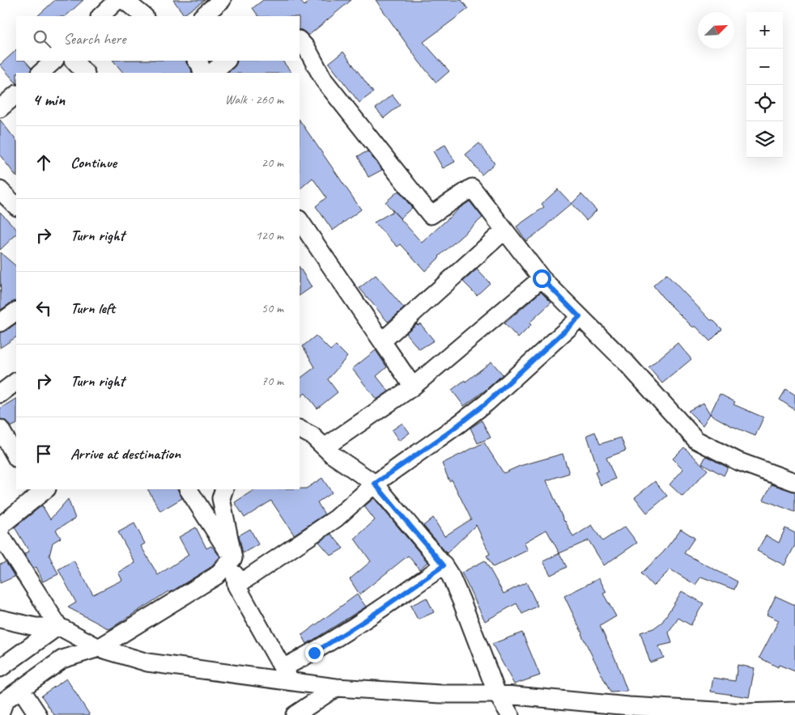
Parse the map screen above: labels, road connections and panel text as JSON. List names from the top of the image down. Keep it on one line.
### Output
{"north":"top right","page":{"map_buttons":["+","−"],"search":"Search here","heading":["4 min","Walk · 260 m"],"list":[["Continue","20 m"],["Turn right","120 m"],["Turn left","50 m"],["Turn right","70 m"],"Arrive at destination"]}}
